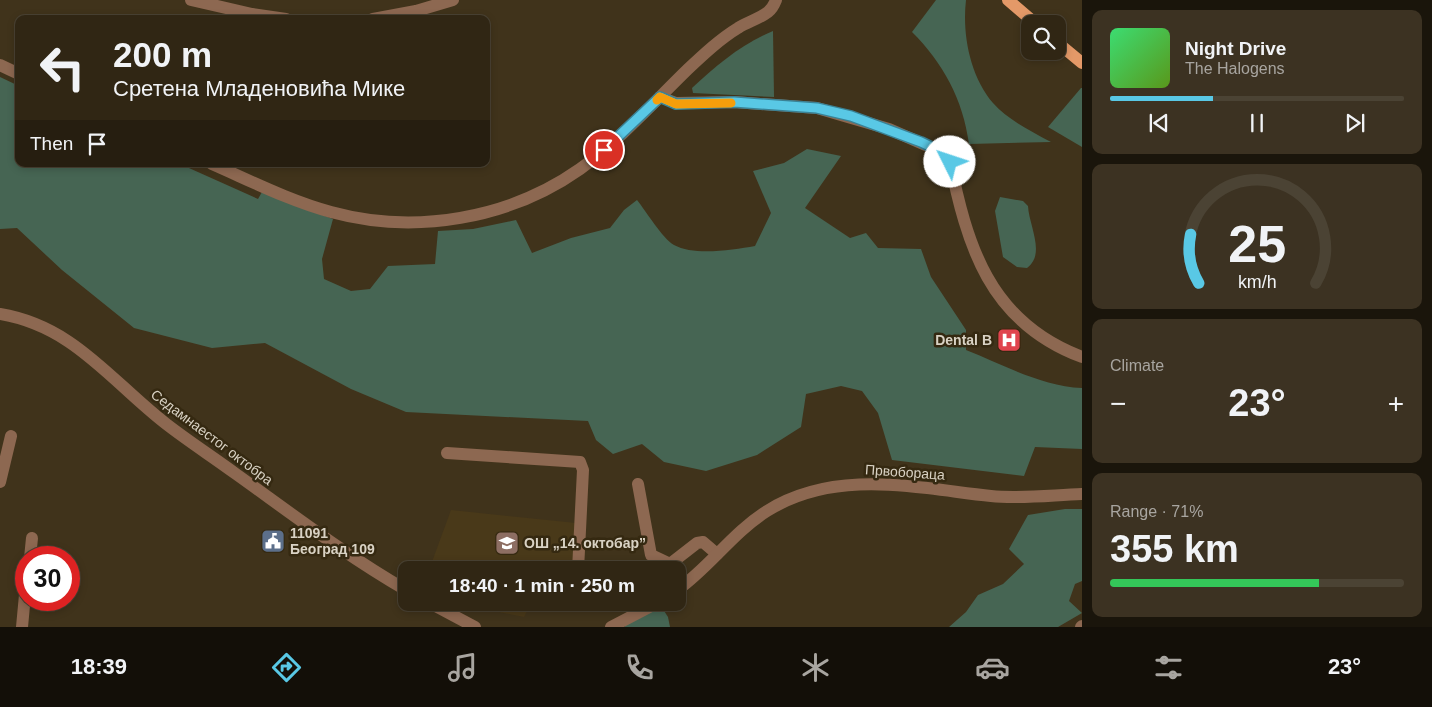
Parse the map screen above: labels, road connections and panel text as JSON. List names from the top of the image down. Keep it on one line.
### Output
{"streets":{"street":["Седамнаестог октобра","Првобораца"]},"places":{"hospital":["Dental B"],"public building":["11091 Београд 109"],"school or university":["ОШ „14. октобар”"]},"page":{"turn":["200 m","Сретена Младеновића Мике"],"song":["Night Drive","The Halogens"],"then":"Then","tile":["Climate",["Range · 71%","355 km"]],"heat":["−","23°","+"],"limit":"30","trip":"18:40 · 1 min · 250 m","tabs":["18:39","23°"],"gauge":["25","km/h"]}}
